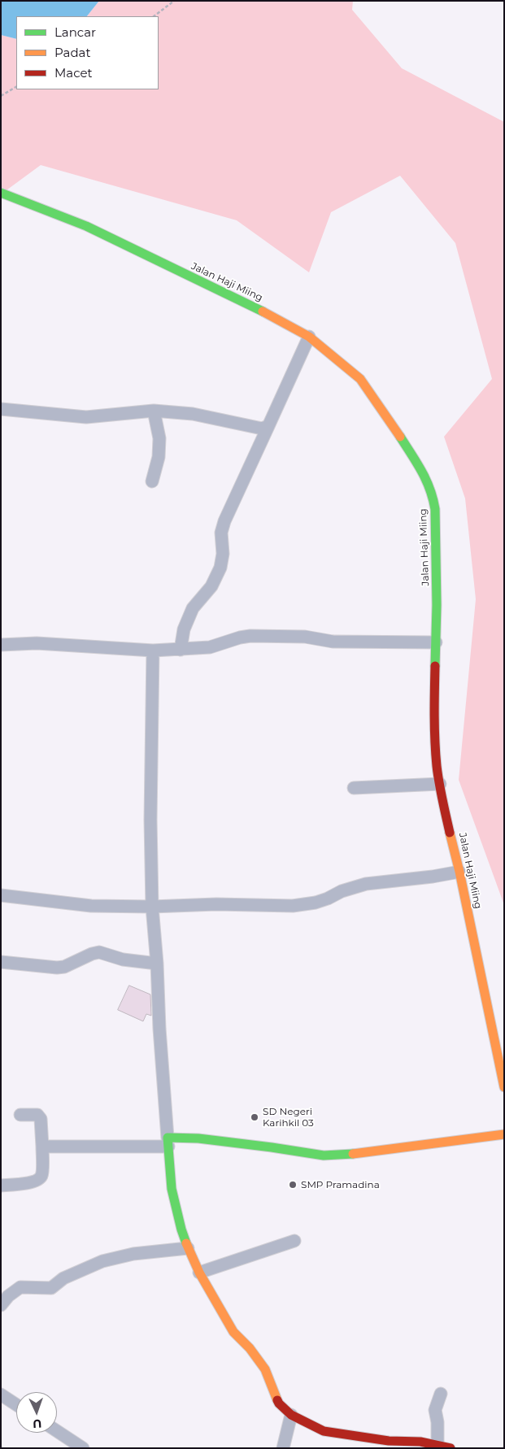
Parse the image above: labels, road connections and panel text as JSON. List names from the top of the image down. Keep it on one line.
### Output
{"streets":{"main road":["Jalan Haji Miing"]},"places":["SD Negeri Karihkil 03","SMP Pramadina"],"legend":["Lancar","Padat","Macet"],"north":"bottom"}
